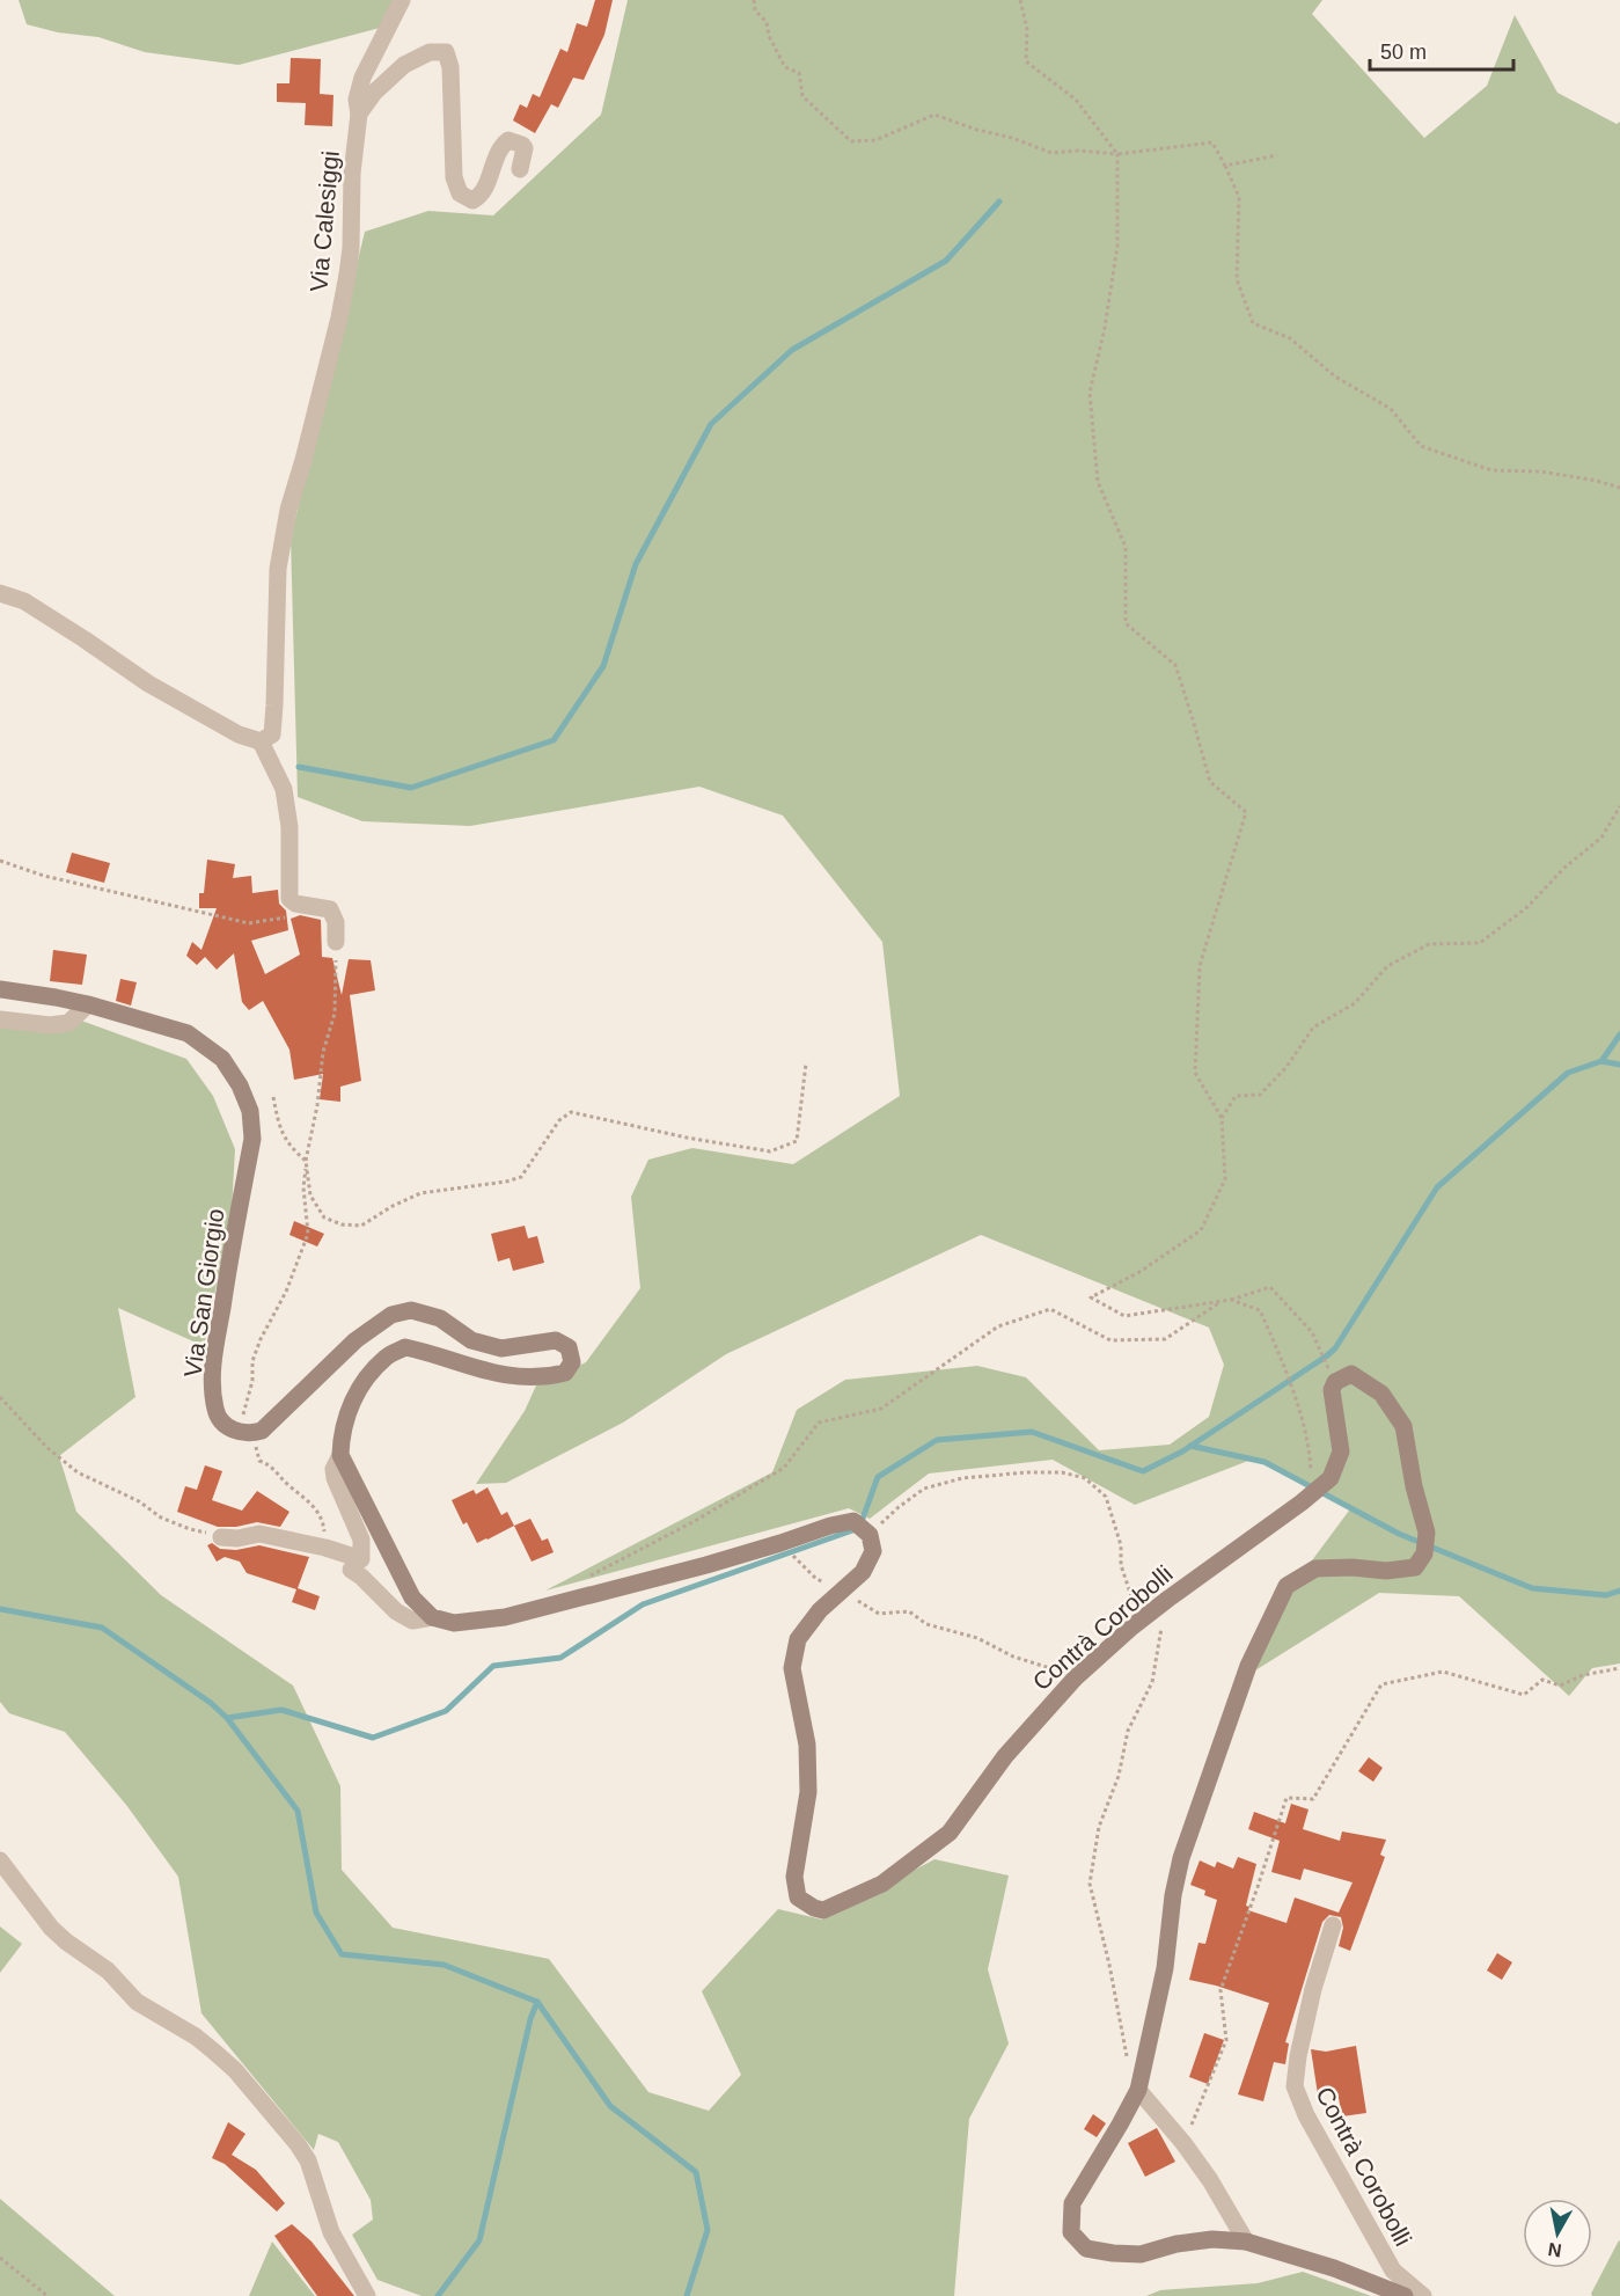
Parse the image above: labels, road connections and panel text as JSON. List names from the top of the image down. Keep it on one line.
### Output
{"streets":{"street":["Via Calesiggi","Via San Giorgio","Contrà Corobolli"]},"scale_bar":"50 m","north":"bottom"}
